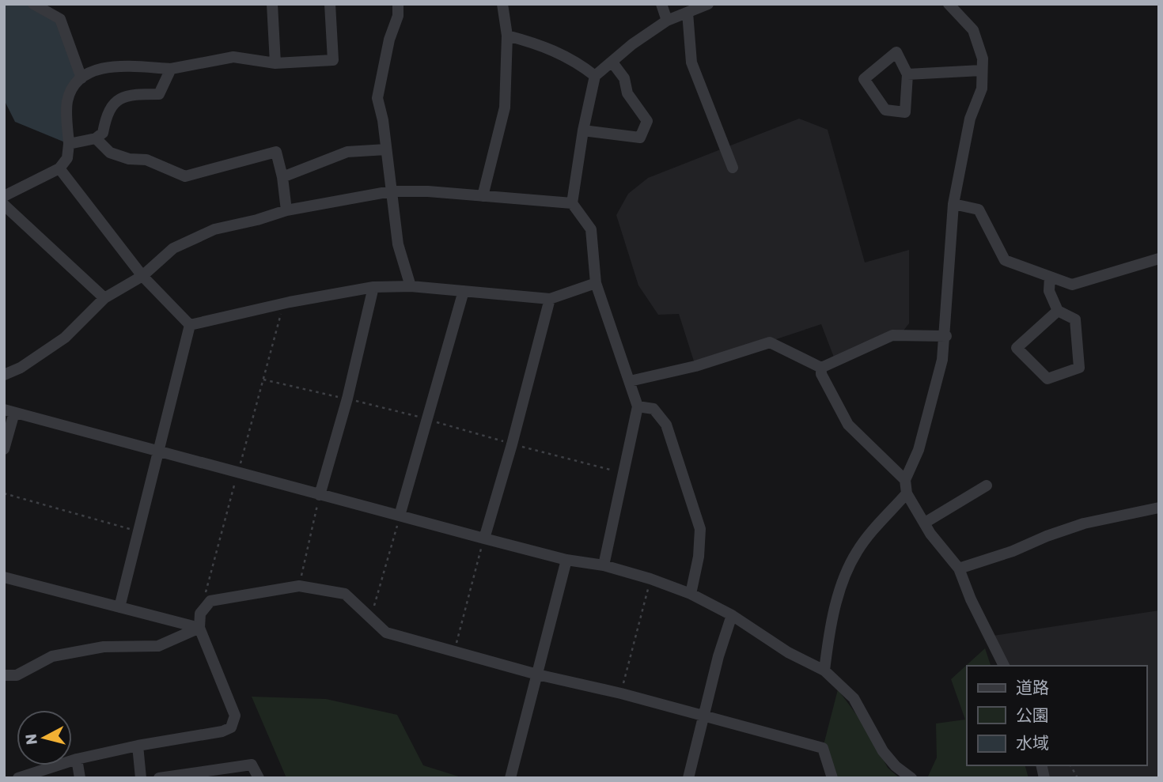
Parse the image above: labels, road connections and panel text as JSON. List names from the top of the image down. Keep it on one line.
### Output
{"legend":["道路","公園","水域"],"north":"left"}
